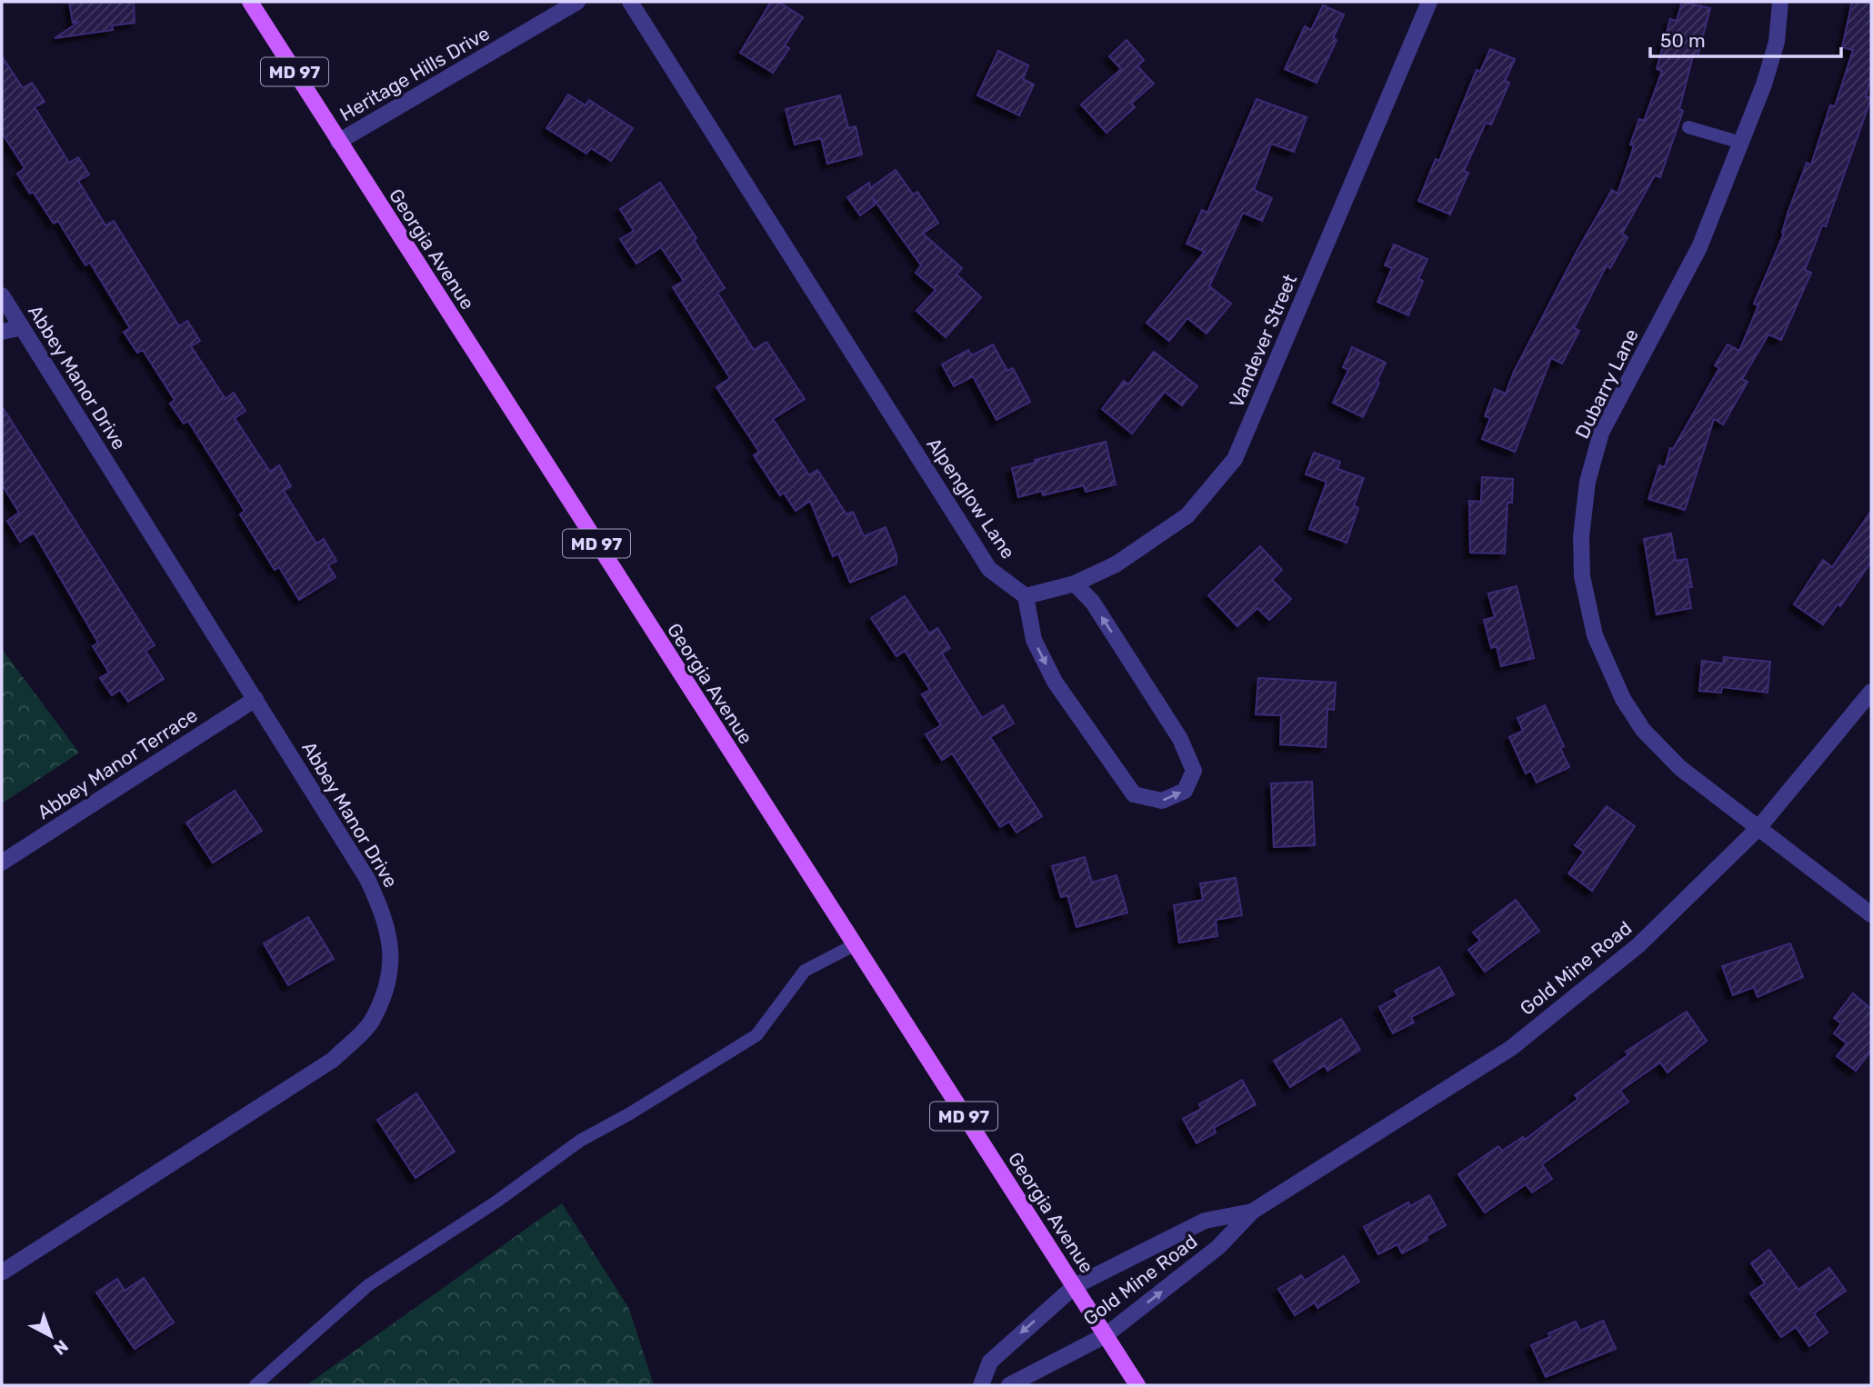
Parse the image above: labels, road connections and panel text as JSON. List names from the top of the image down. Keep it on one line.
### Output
{"streets":{"main road":["MD 97","Georgia Avenue"],"street":["Heritage Hills Drive","Vandever Street","Abbey Manor Drive","Dubarry Lane","Alpenglow Lane","Abbey Manor Terrace","Gold Mine Road"]},"crossings":[["Heritage Hills Drive","Georgia Avenue"],["Georgia Avenue","Gold Mine Road"],["Vandever Street","Alpenglow Lane"],["Abbey Manor Drive","Abbey Manor Terrace"],["Dubarry Lane","Gold Mine Road"]],"scale_bar":"50 m","north":"bottom right"}
